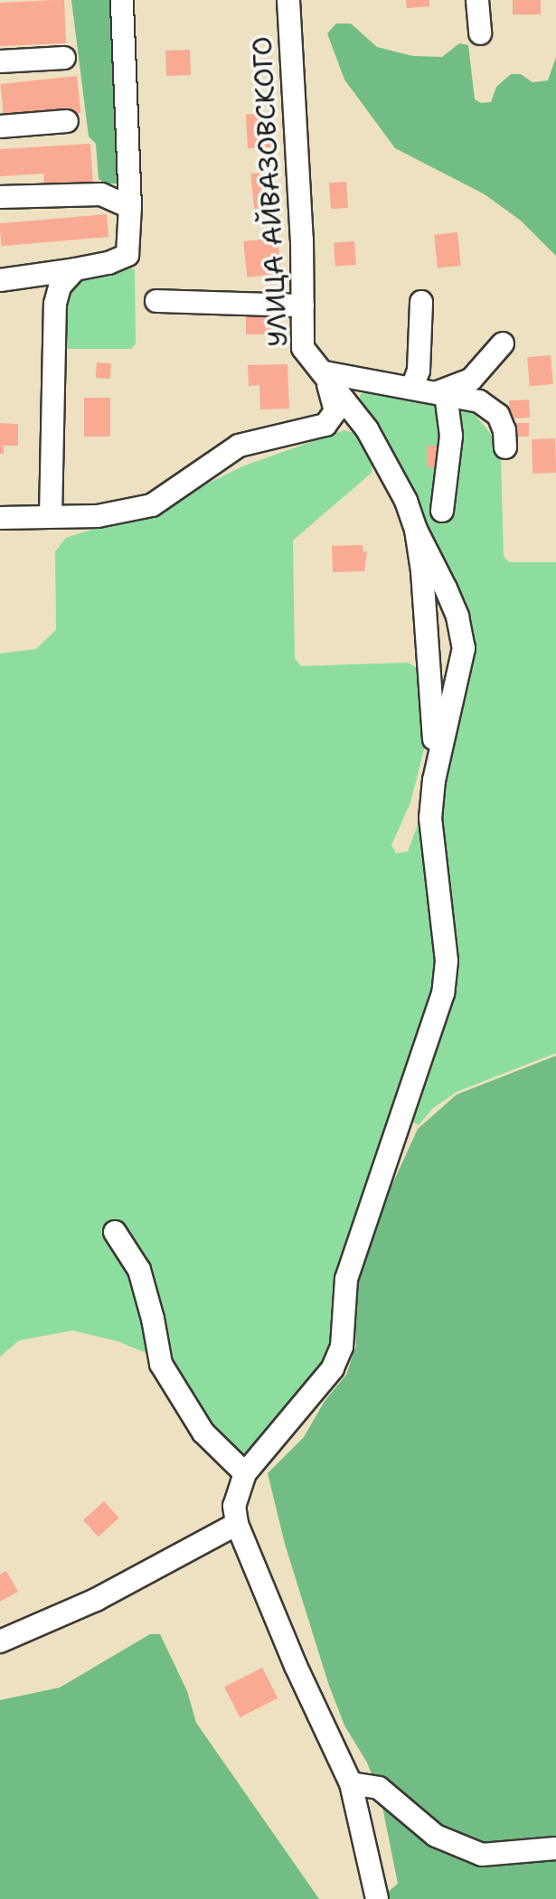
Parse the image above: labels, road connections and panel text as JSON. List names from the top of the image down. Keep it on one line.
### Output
{"streets":{"street":["УЛИЦА АЙВАЗОВСКОГО"]}}
